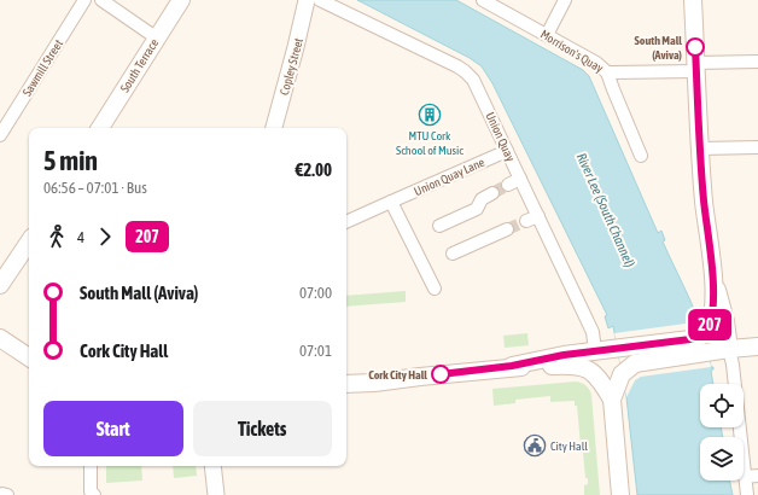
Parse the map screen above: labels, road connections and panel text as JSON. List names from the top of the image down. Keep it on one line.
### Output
{"streets":{"main road":["South Terrace"],"street":["Morrison's Quay","Copley Street","Sawmill Street","Union Quay","Union Quay Lane"]},"crossings":[["Union Quay","Union Quay Lane"]],"water":["River Lee (South Channel)"],"places":{"other":["South Mall (Aviva)","Cork City Hall"],"building":["MTU Cork School of Music"],"public building":["City Hall"]},"lines":["bus line 207"],"page":{"on_map":"207","heading":["5 min","06:56 – 07:01 · Bus","€2.00"],"legs":["4","207"],"list":[{"name":"South Mall (Aviva)","value":"07:00"},{"name":"Cork City Hall","value":"07:01"}],"buttons":["Start","Tickets"]}}
